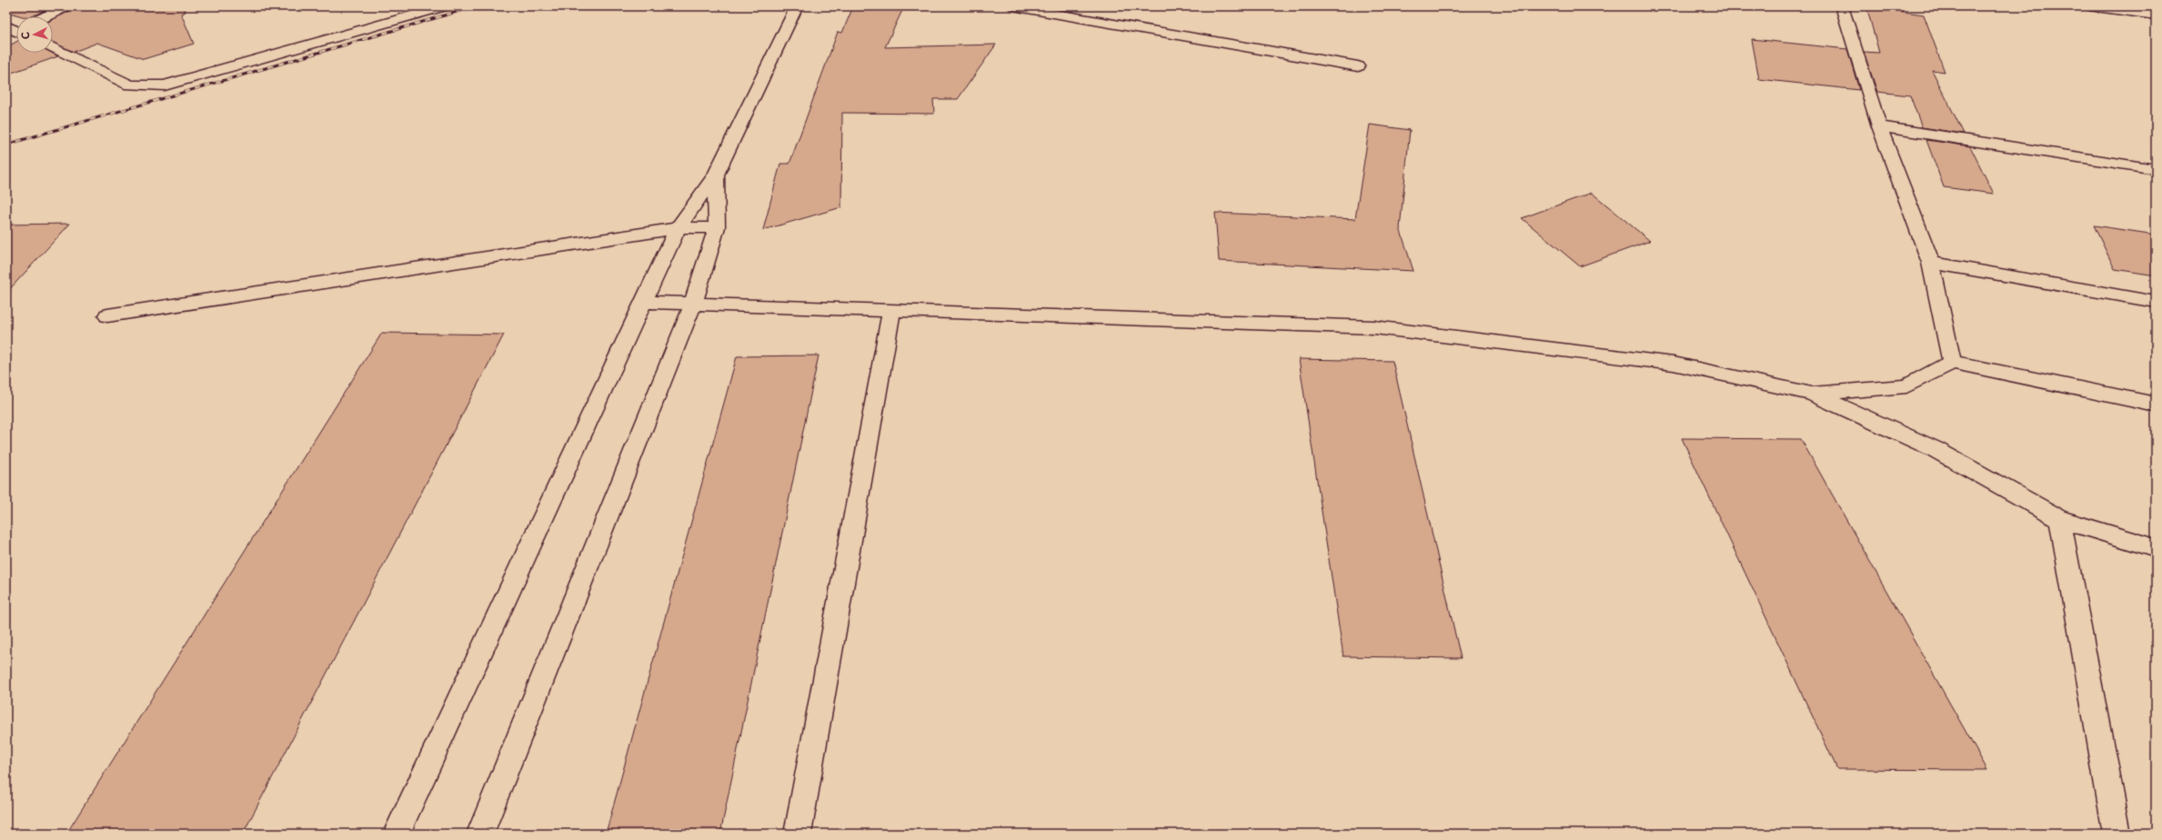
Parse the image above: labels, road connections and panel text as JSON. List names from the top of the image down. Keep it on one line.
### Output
{"north":"left"}
